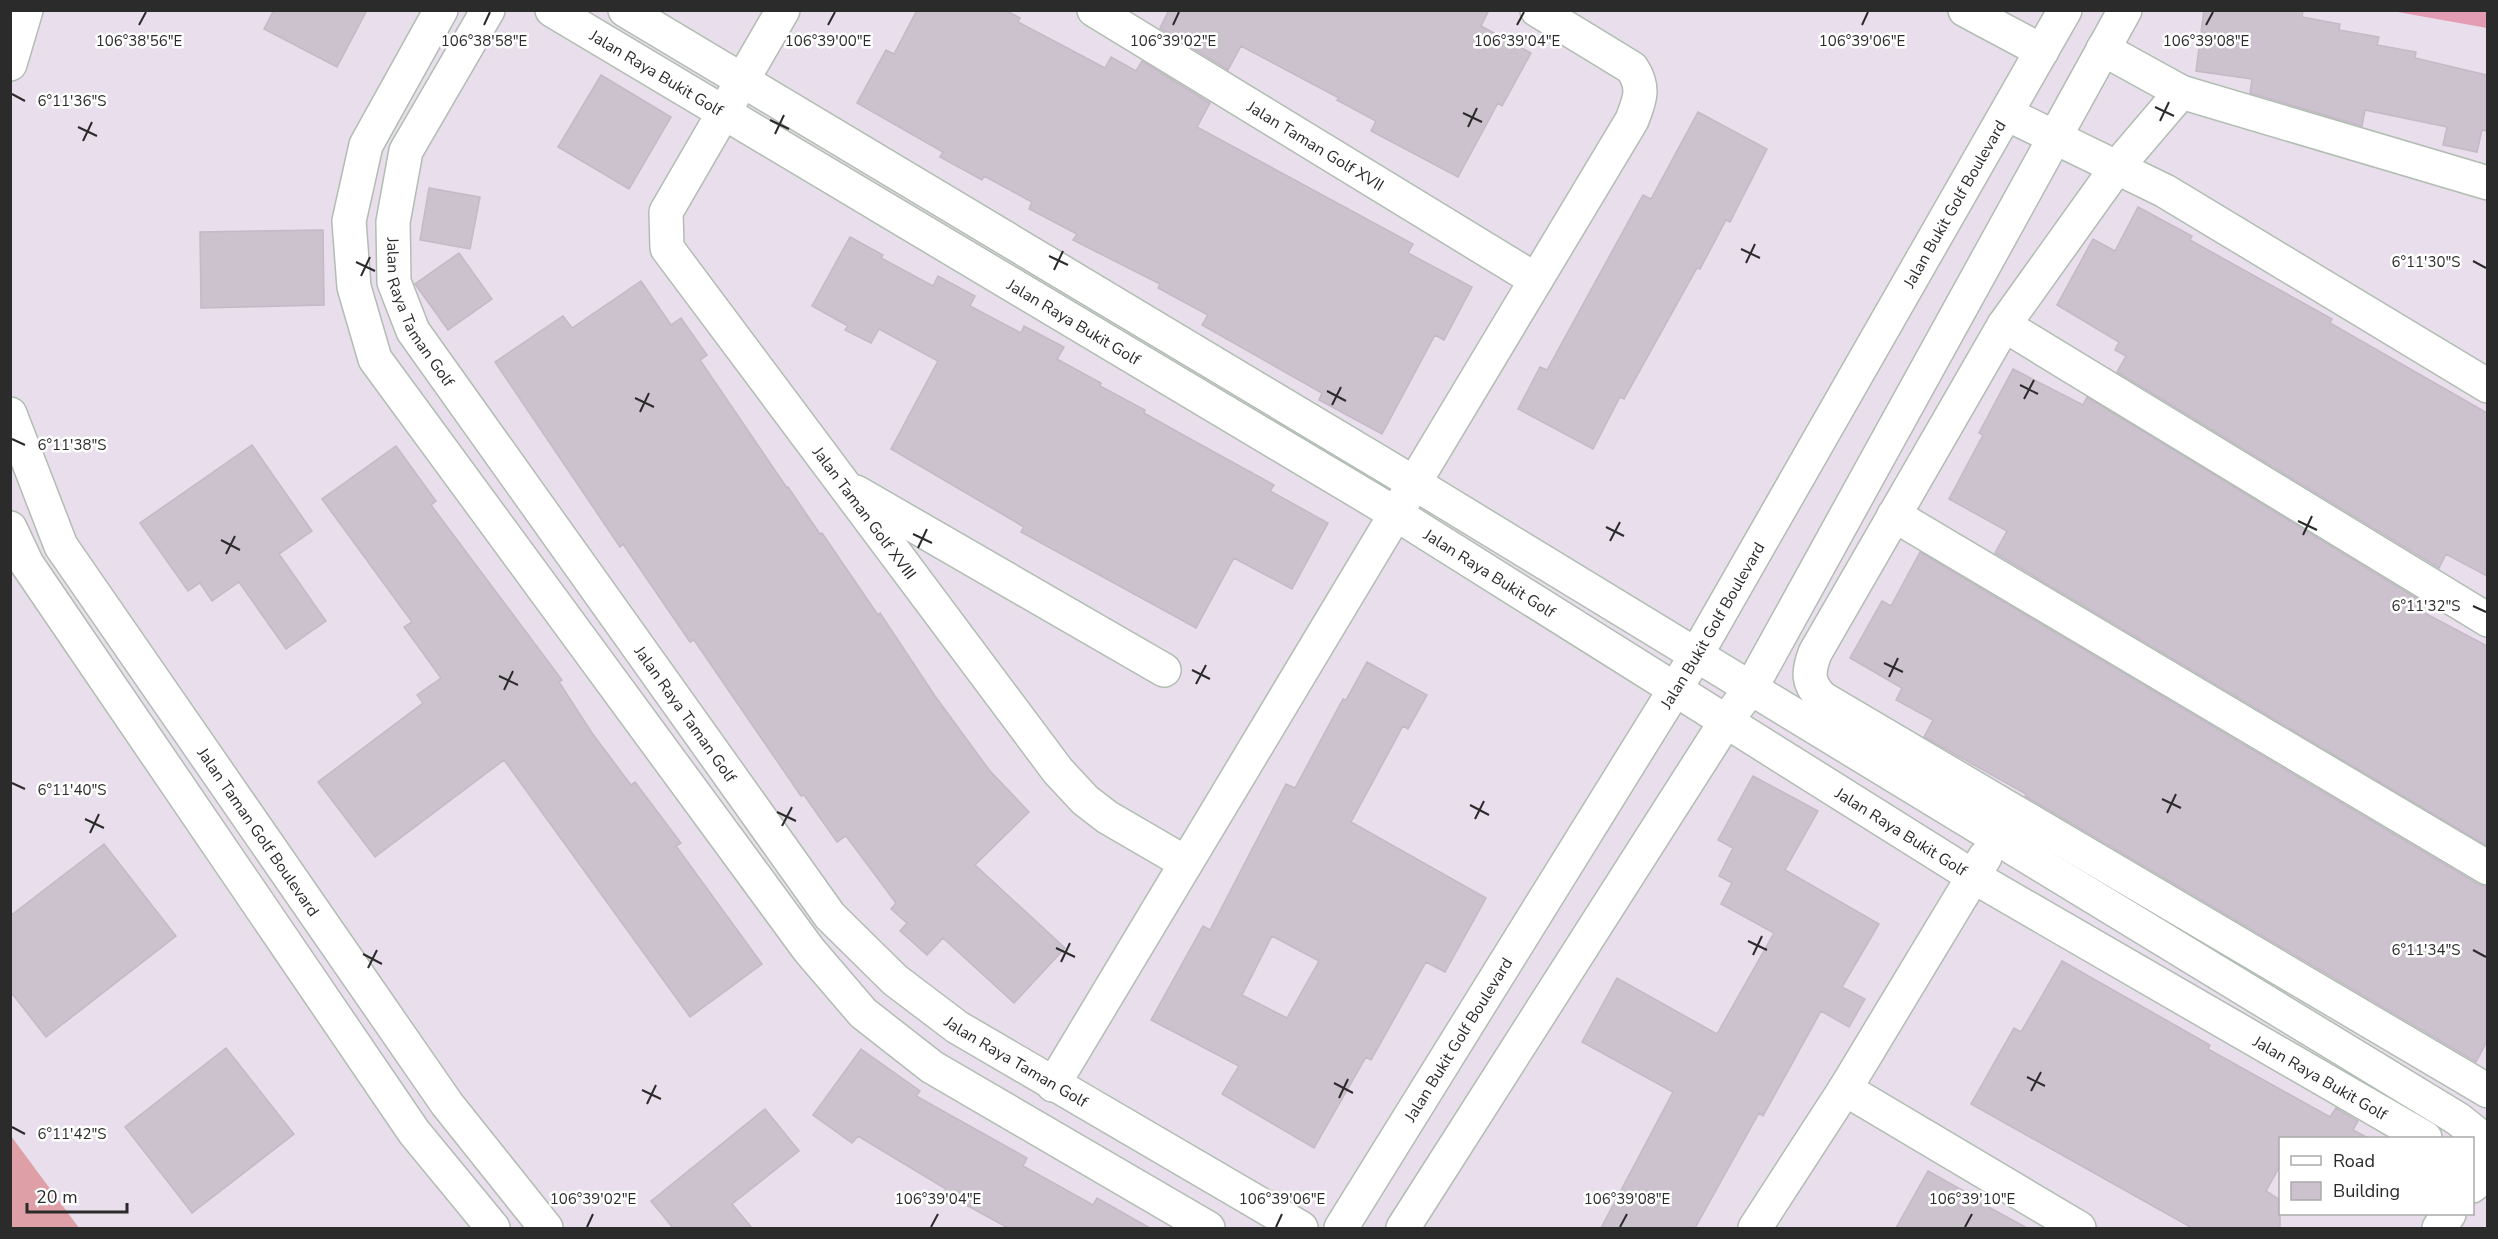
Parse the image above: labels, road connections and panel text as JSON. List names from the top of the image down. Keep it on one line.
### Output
{"streets":{"street":["Jalan Raya Bukit Golf","Jalan Taman Golf XVII","Jalan Bukit Golf Boulevard","Jalan Raya Taman Golf","Jalan Taman Golf XVIII","Jalan Taman Golf Boulevard"]},"crossings":[["Jalan Raya Bukit Golf","Jalan Bukit Golf Boulevard"],["Jalan Raya Bukit Golf","Jalan Taman Golf XVIII"]],"legend":["Road","Building"],"scale_bar":"20 m","coordinates":["106°38'56\"E","106°38'58\"E","106°39'00\"E","106°39'02\"E","106°39'04\"E","106°39'06\"E","106°39'08\"E","6°11'36\"S","6°11'30\"S","6°11'38\"S","6°11'32\"S","6°11'40\"S","6°11'34\"S","6°11'42\"S","106°39'10\"E"]}
